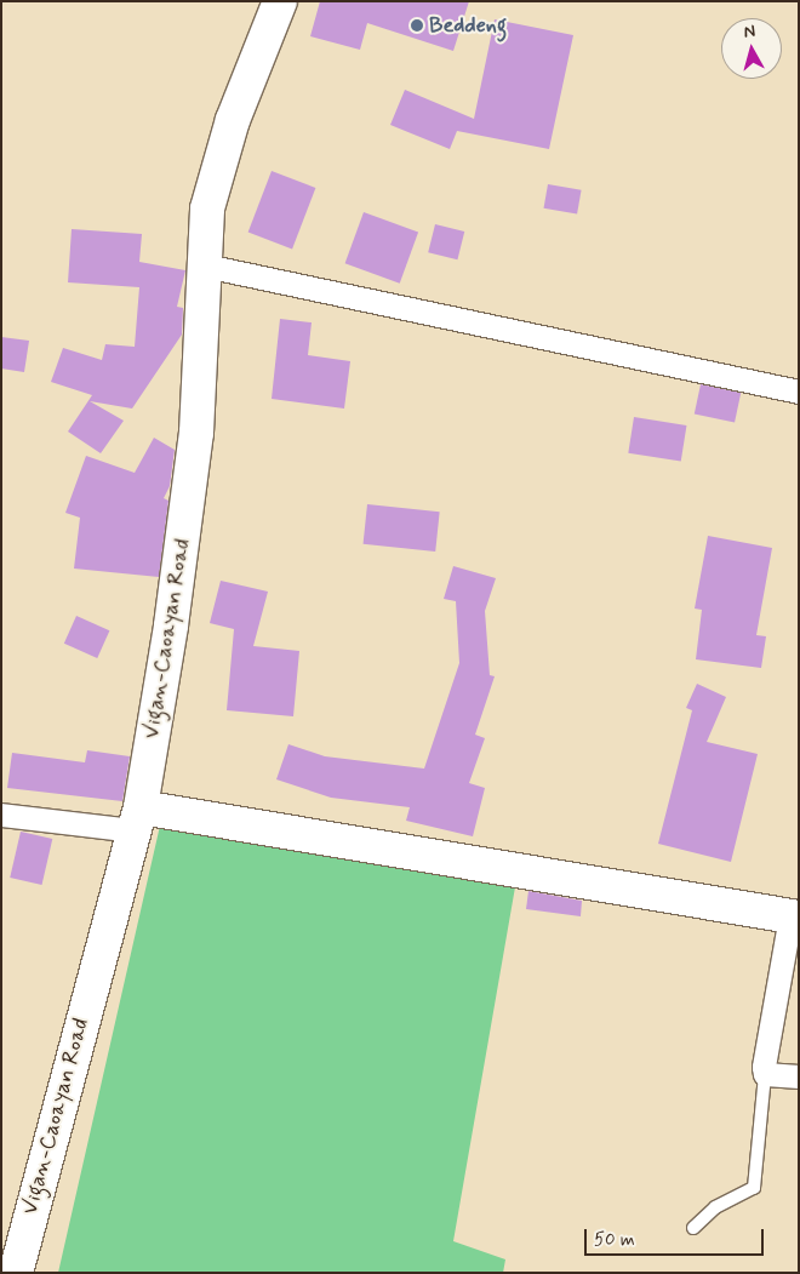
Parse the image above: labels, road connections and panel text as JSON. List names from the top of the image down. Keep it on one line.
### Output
{"streets":{"main road":["Vigan-Caoayan Road"]},"places":["Beddeng"],"scale_bar":"50 m","north":"top"}
